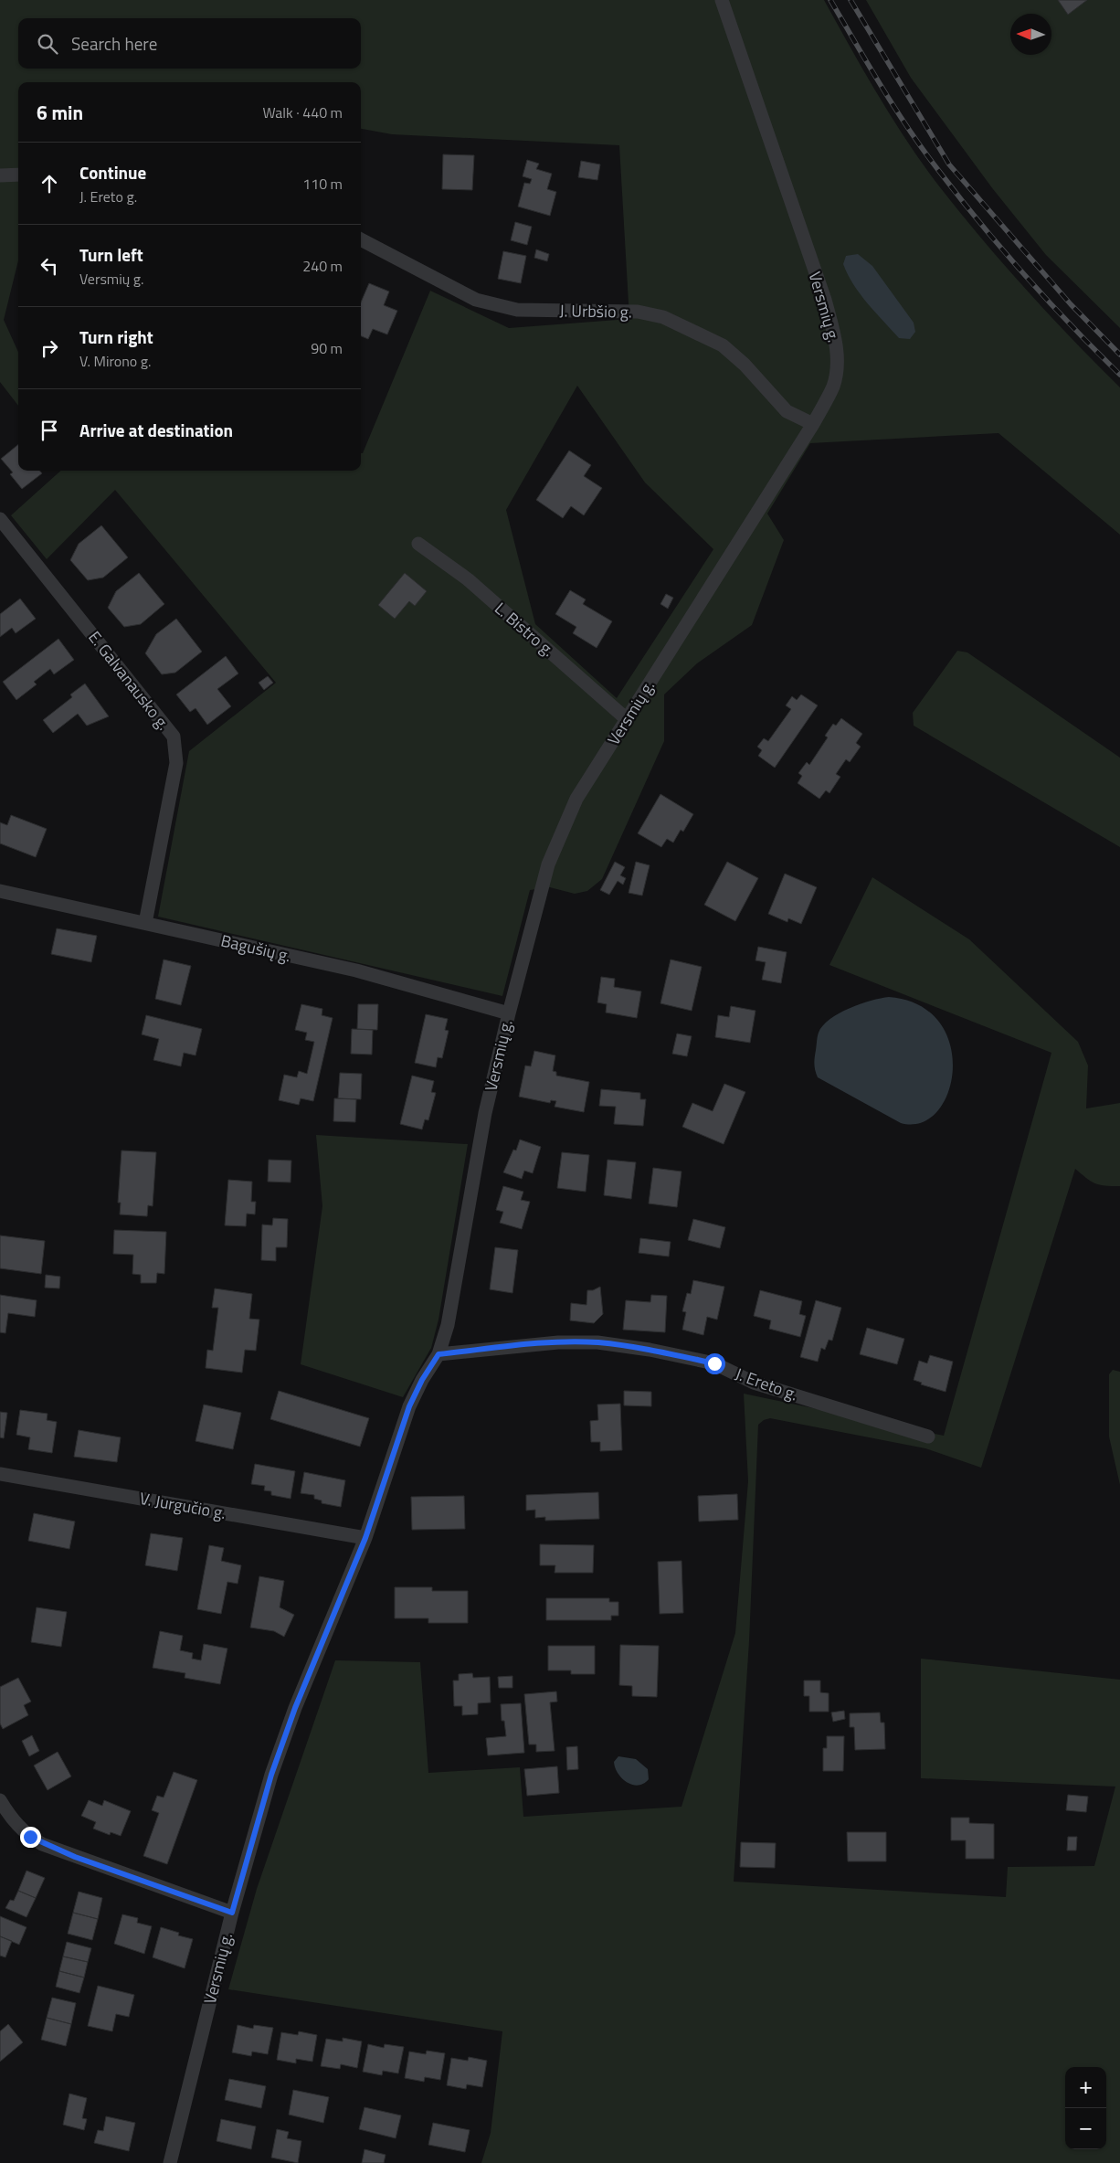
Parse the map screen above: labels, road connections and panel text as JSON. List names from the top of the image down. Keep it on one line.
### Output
{"streets":{"street":["Versmių g.","J. Urbšio g.","L. Bistro g.","E. Galvanausko g.","Bagušių g.","J. Ereto g.","V. Jurgučio g."]},"crossings":[["Versmių g.","J. Urbšio g."],["Versmių g.","L. Bistro g."],["Versmių g.","Bagušių g."],["Versmių g.","J. Ereto g."],["Versmių g.","V. Jurgučio g."],["E. Galvanausko g.","Bagušių g."]],"north":"left","page":{"search":"Search here","heading":["6 min","Walk · 440 m"],"list":[["Continue","J. Ereto g.","110 m"],["Turn left","Versmių g.","240 m"],["Turn right","V. Mirono g.","90 m"],"Arrive at destination"],"map_buttons":["+","−"]}}
